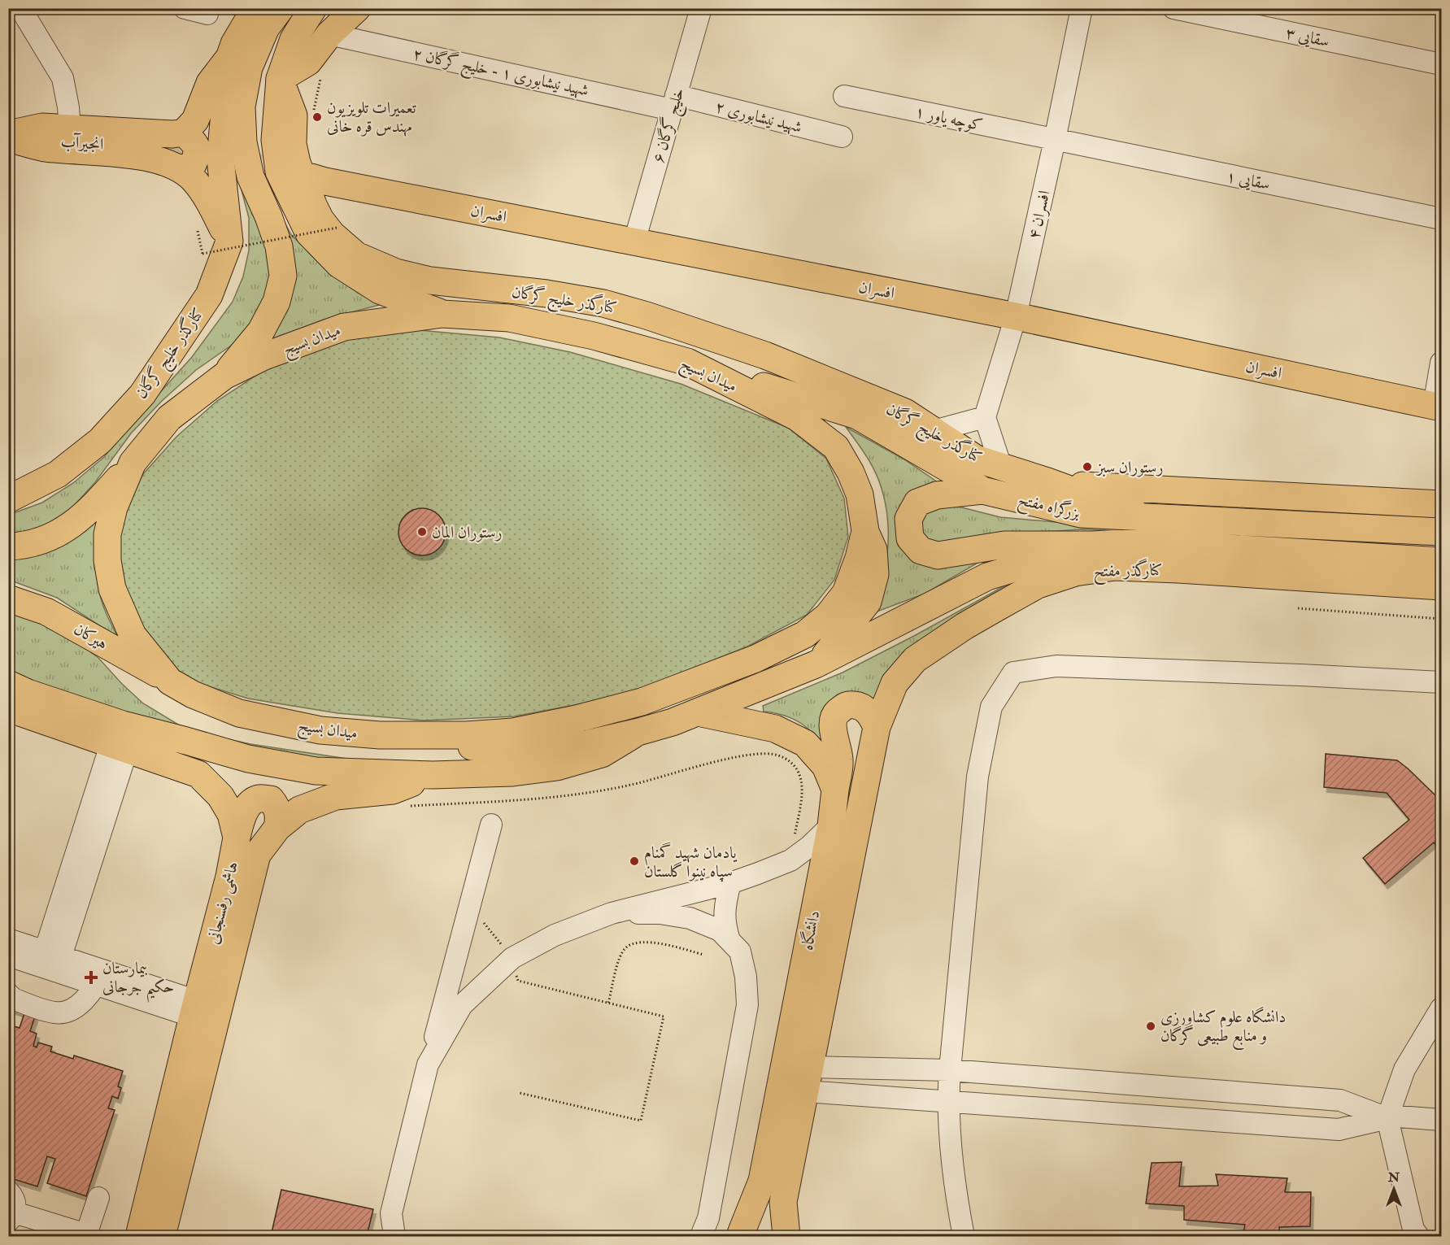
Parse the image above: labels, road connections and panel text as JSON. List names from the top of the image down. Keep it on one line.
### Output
{"streets":{"main road":["انجیرآب","افسران","کنارگذر خلیج گرگان","میدان بسیج","بزرگراه مفتح","کنارگذر مفتح","هیرکان","هاشمی رفسنجانی","دانشگاه"],"street":["سقایی ۳","شهید نیشابوری ۱ - خلیج گرگان ۲","شهید نیشابوری ۲","کوچه یاور ۱","خلیج گرگان ۶","سقایی ۱","افسران ۴"]},"crossings":[["شهید نیشابوری ۱ - خلیج گرگان ۲","شهید نیشابوری ۲"],["شهید نیشابوری ۱ - خلیج گرگان ۲","خلیج گرگان ۶"],["شهید نیشابوری ۲","خلیج گرگان ۶"],["کوچه یاور ۱","سقایی ۱"],["کوچه یاور ۱","افسران ۴"],["خلیج گرگان ۶","افسران"],["سقایی ۱","افسران ۴"],["افسران","افسران ۴"],["افسران","کنارگذر خلیج گرگان"],["میدان بسیج","بزرگراه مفتح"],["میدان بسیج","هیرکان"],["کنارگذر مفتح","دانشگاه"]],"places":{"other":["تعمیرات تلویزیون مهندس قره خانی","رستوران سبز","رستوران المان","یادمان شهید گمنام سپاه نینوا گلستان","دانشگاه علوم کشاورزی و منابع طبیعی گرگان"],"health":["بیمارستان حکیم جرجانی"]},"north":"top"}
